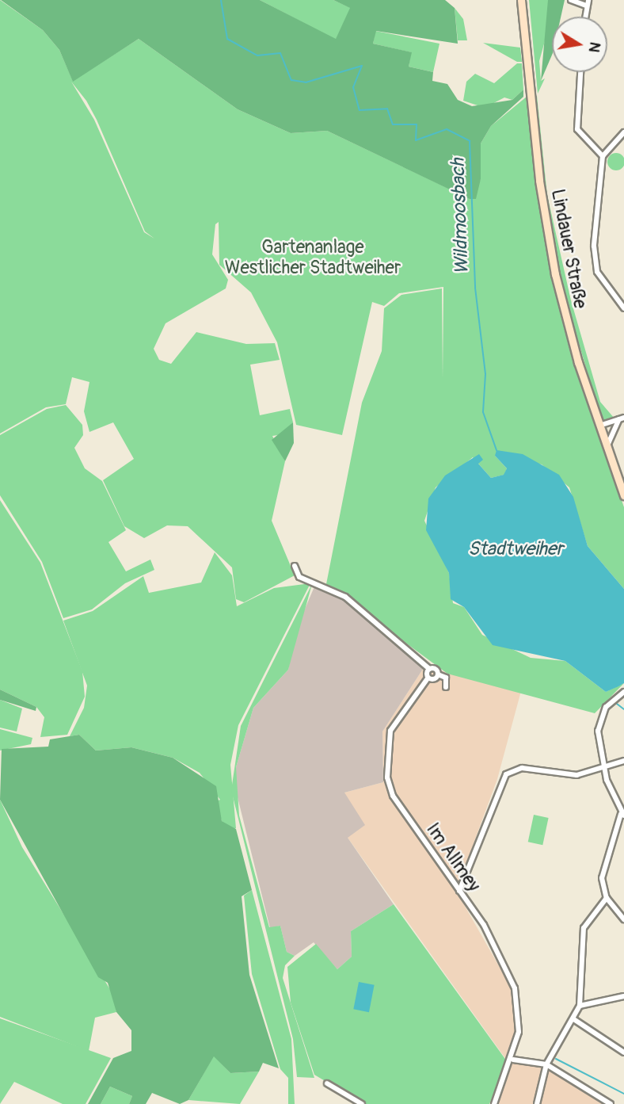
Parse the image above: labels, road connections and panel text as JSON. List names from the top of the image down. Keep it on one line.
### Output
{"streets":{"main road":["Lindauer Straße"],"street":["Im Allmey"]},"water":["Wildmoosbach","Stadtweiher"],"parks":["Gartenanlage Westlicher Stadtweiher"],"north":"right"}
